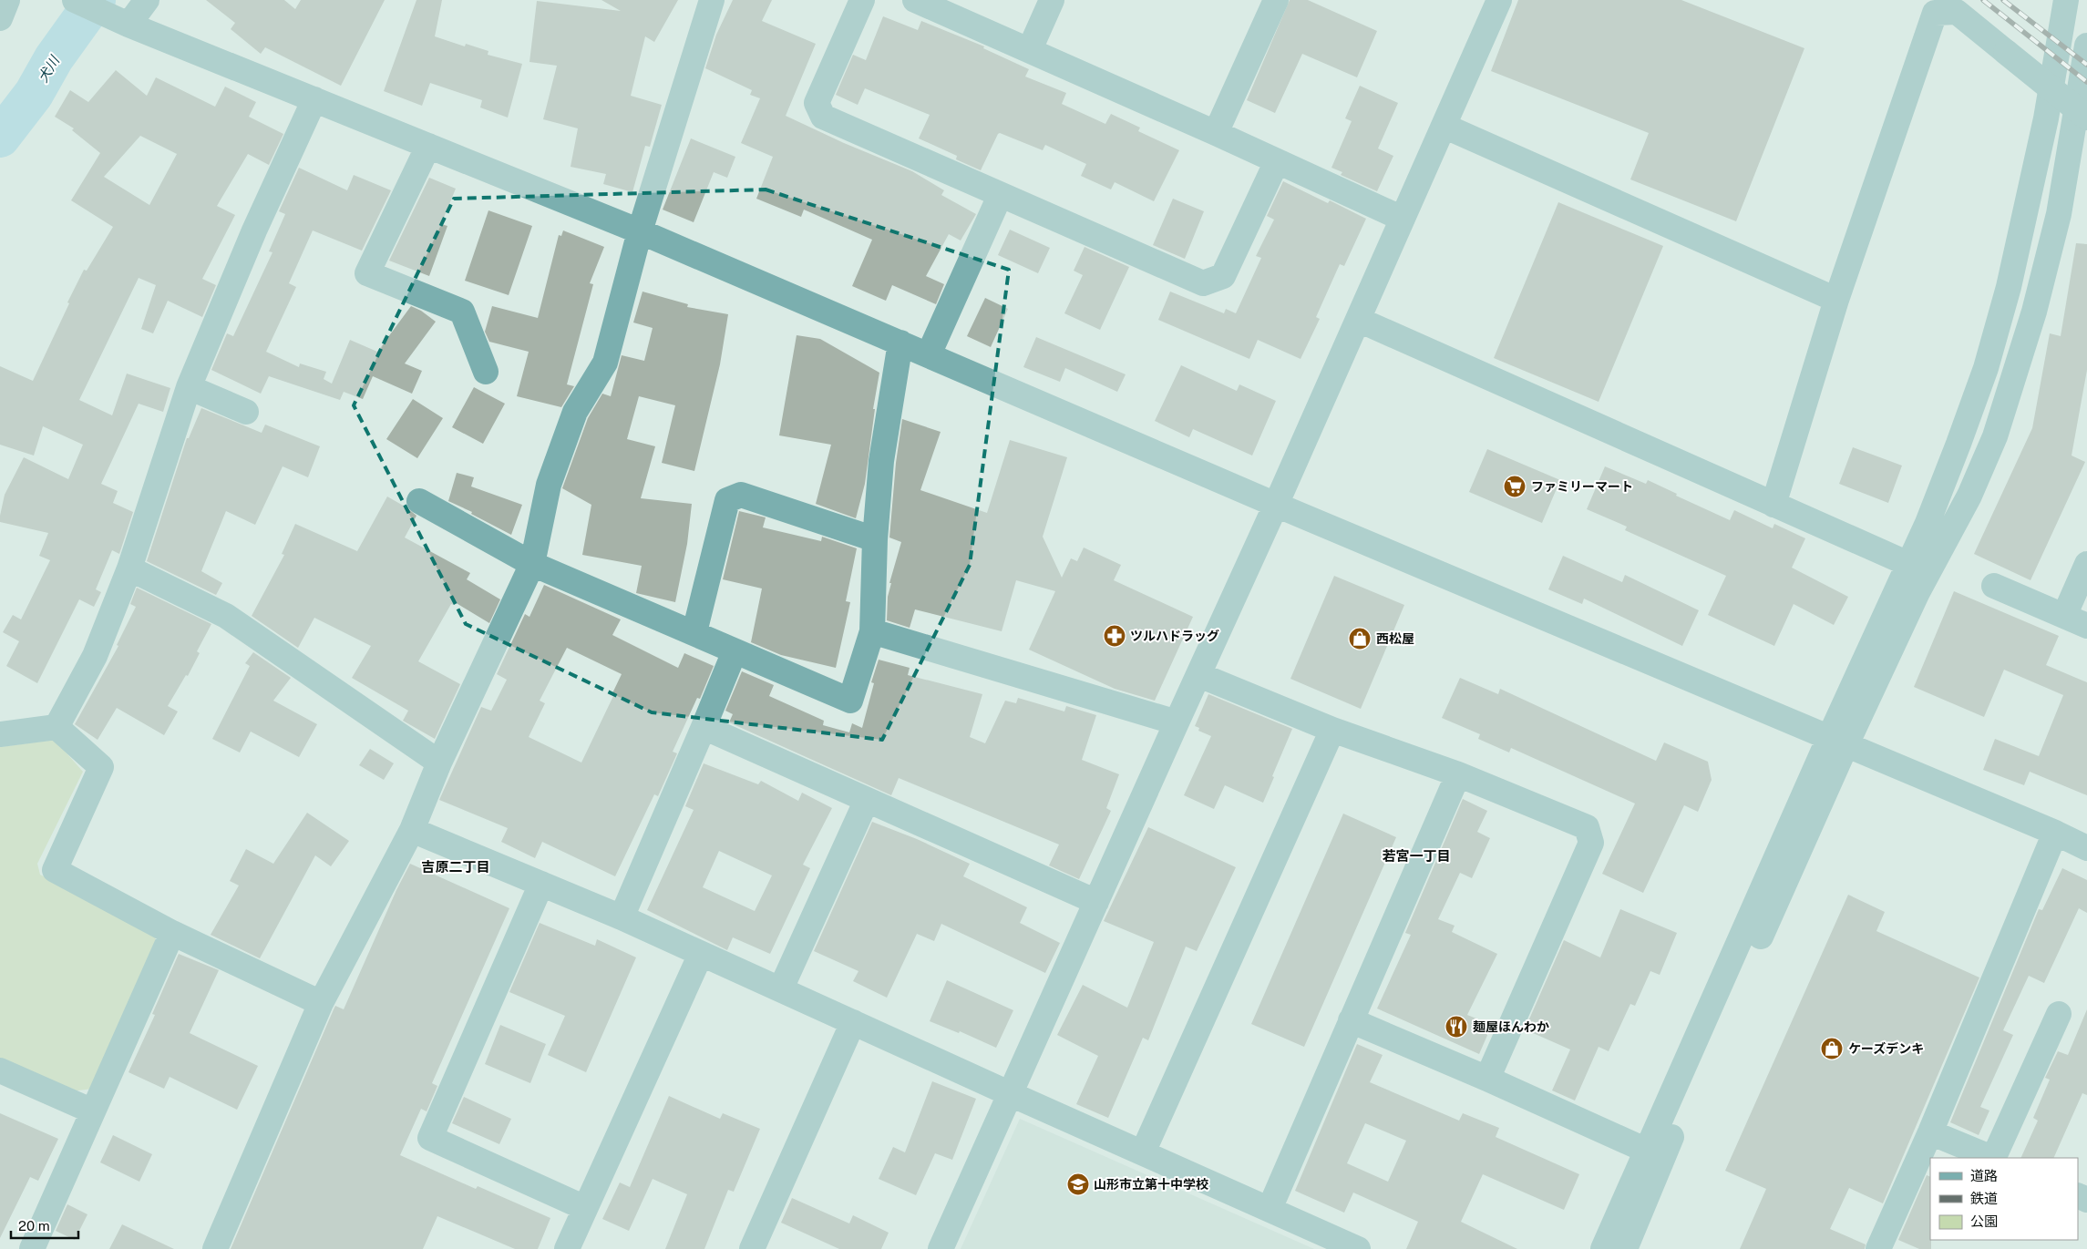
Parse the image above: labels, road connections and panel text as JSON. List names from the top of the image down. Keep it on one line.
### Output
{"districts":["若宮一丁目","吉原二丁目"],"water":["犬川"],"places":{"supermarket":["ファミリーマート"],"pharmacy":["ツルハドラッグ"],"shop":["西松屋","ケーズデンキ"],"restaurant":["麺屋ほんわか"],"school or university":["山形市立第十中学校"]},"legend":["道路","鉄道","公園"],"scale_bar":"20 m"}
